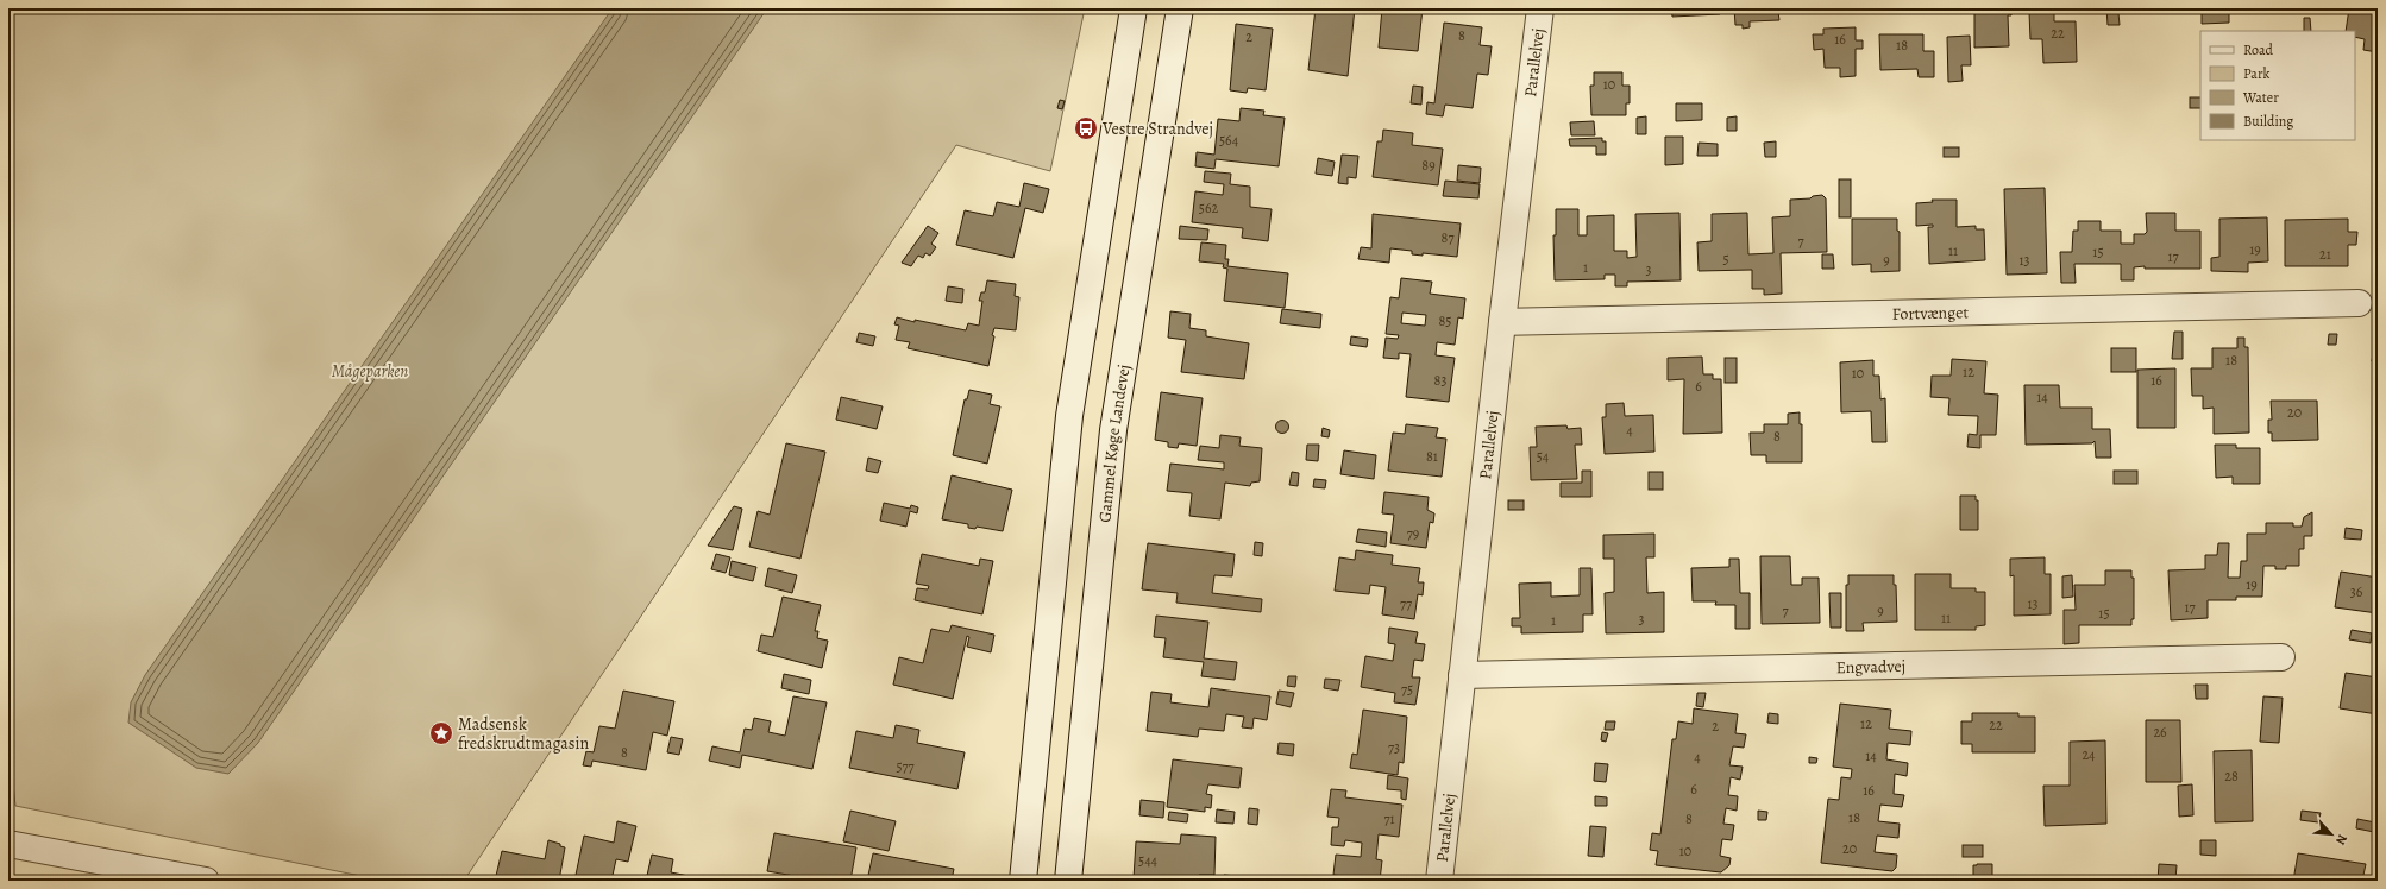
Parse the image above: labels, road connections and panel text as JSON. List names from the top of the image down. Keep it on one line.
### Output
{"streets":{"street":["Parallelvej","Fortvænget","Gammel Køge Landevej","Engvadvej"]},"crossings":[["Parallelvej","Fortvænget"],["Parallelvej","Engvadvej"]],"parks":["Mågeparken"],"places":{"bus stop":["Vestre Strandvej"],"place":["Madsensk fredskrudtmagasin"]},"house_numbers":["22","8","2","16","18","10","564","89","562","87","7","19","11","15","21","17","5","9","13","1","3","85","18","12","10","83","16","6","14","20","4","8","81","54","79","19","36","77","13","17","7","9","15","11","3","1","75","12","22","2","26","73","8","24","14","4","577","28","6","16","18","71","8","20","10","544"],"legend":["Road","Park","Water","Building"],"north":"bottom right"}
